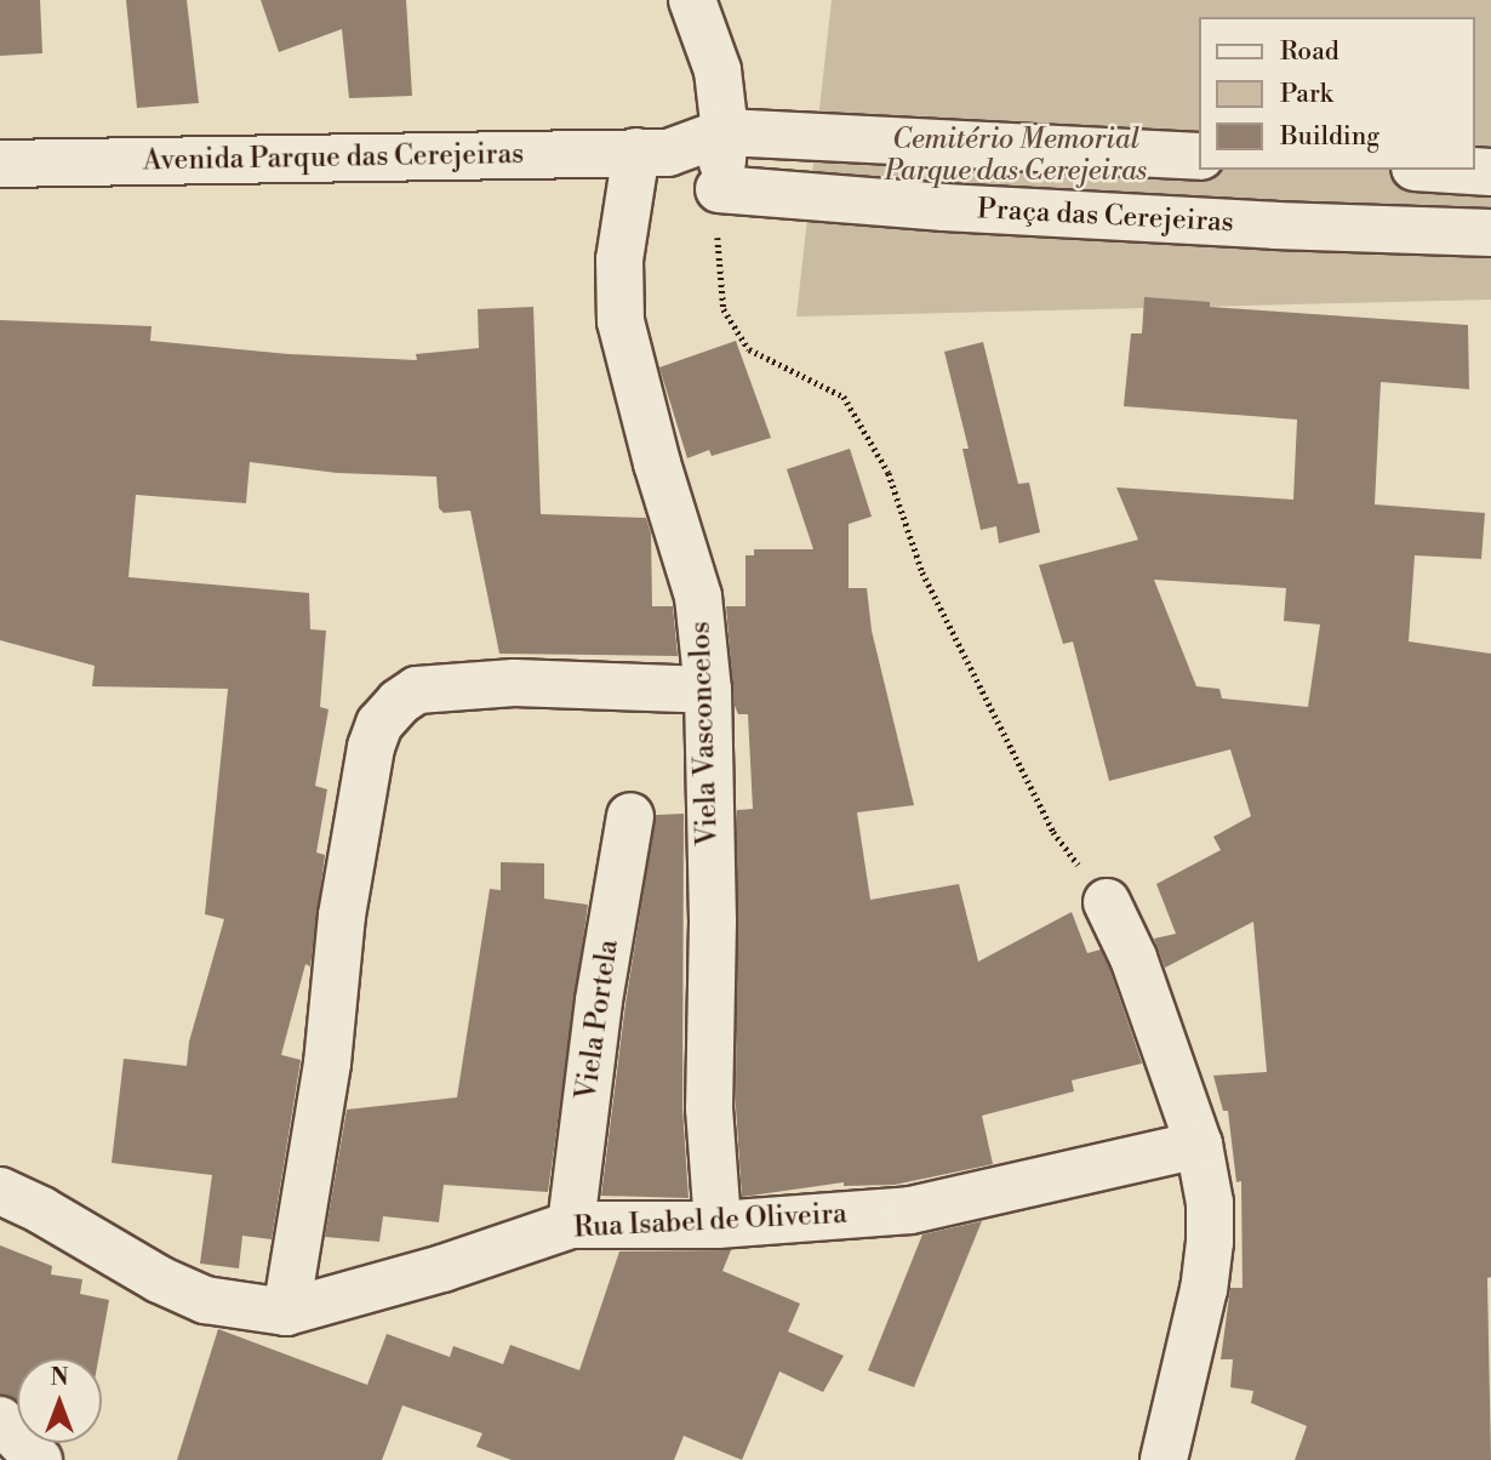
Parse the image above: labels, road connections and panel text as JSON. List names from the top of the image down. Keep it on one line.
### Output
{"streets":{"street":["Avenida Parque das Cerejeiras","Praça das Cerejeiras","Viela Vasconcelos","Viela Portela","Rua Isabel de Oliveira"]},"crossings":[["Avenida Parque das Cerejeiras","Viela Vasconcelos"],["Viela Vasconcelos","Rua Isabel de Oliveira"],["Viela Portela","Rua Isabel de Oliveira"]],"parks":["Cemitério Memorial Parque das Cerejeiras"],"legend":["Road","Park","Building"],"north":"top"}
